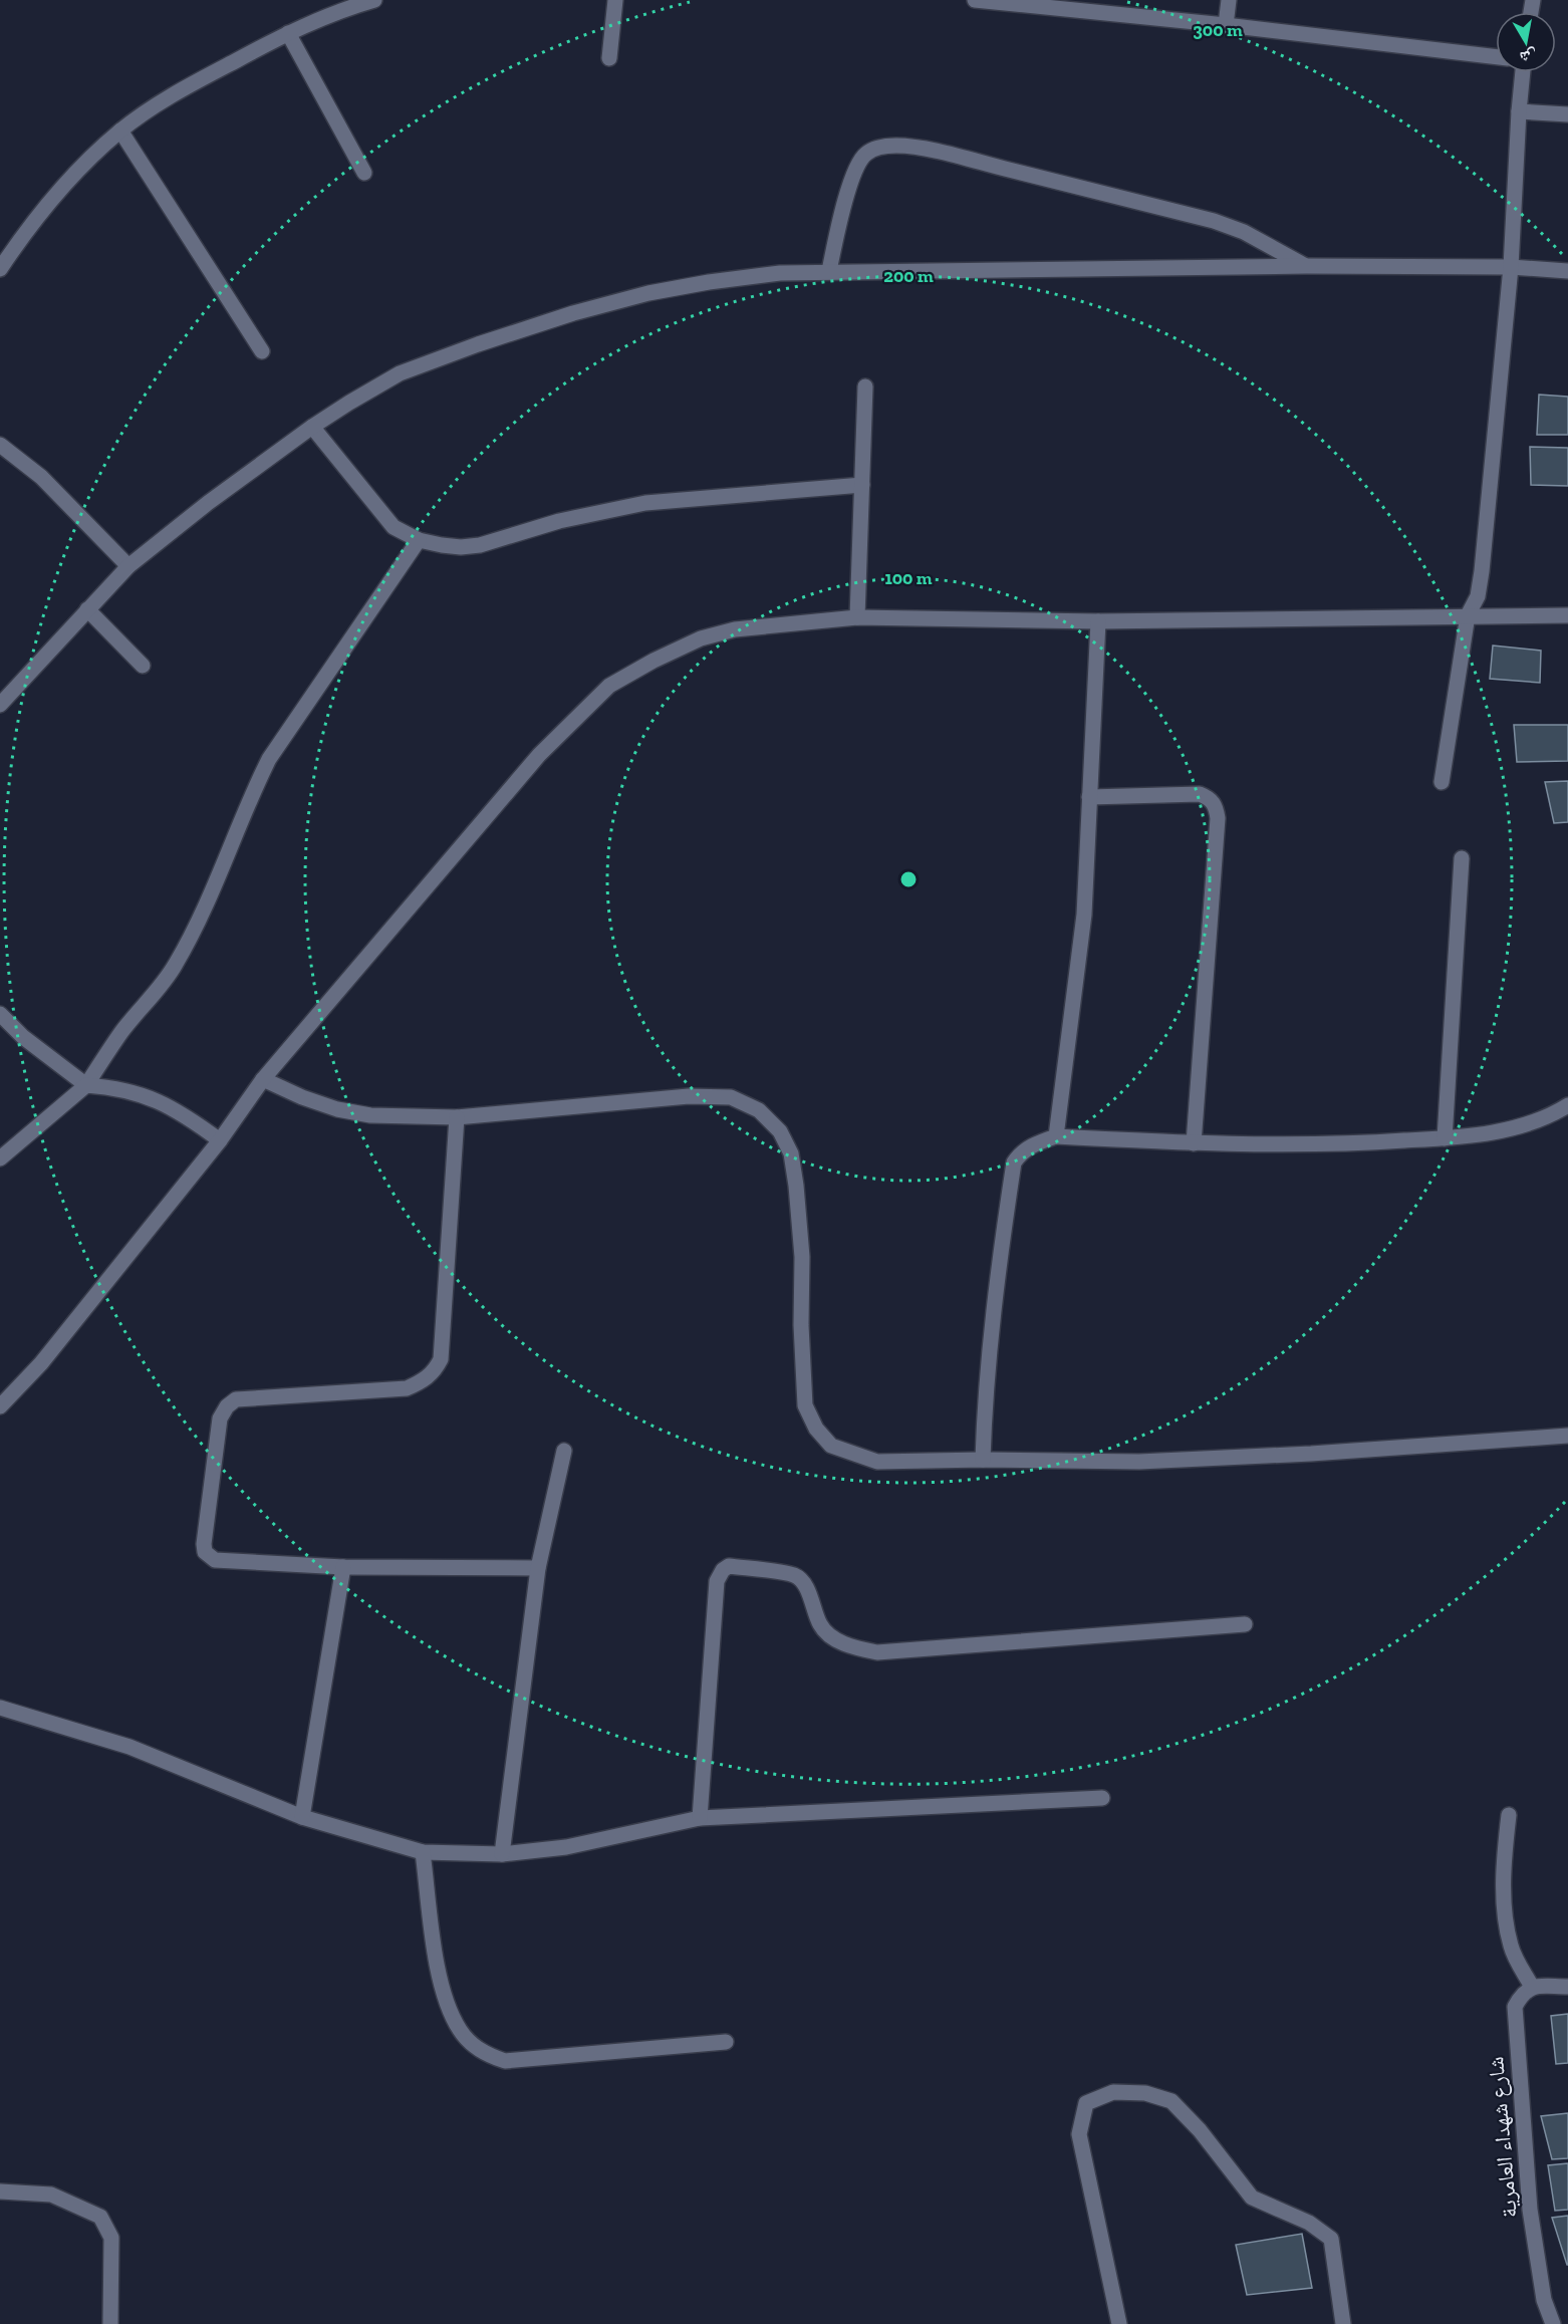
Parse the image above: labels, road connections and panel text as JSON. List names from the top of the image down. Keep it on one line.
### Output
{"streets":{"street":["شارع شهداء العامرية"]},"north":"bottom","rings":["300 m","200 m","100 m"]}
